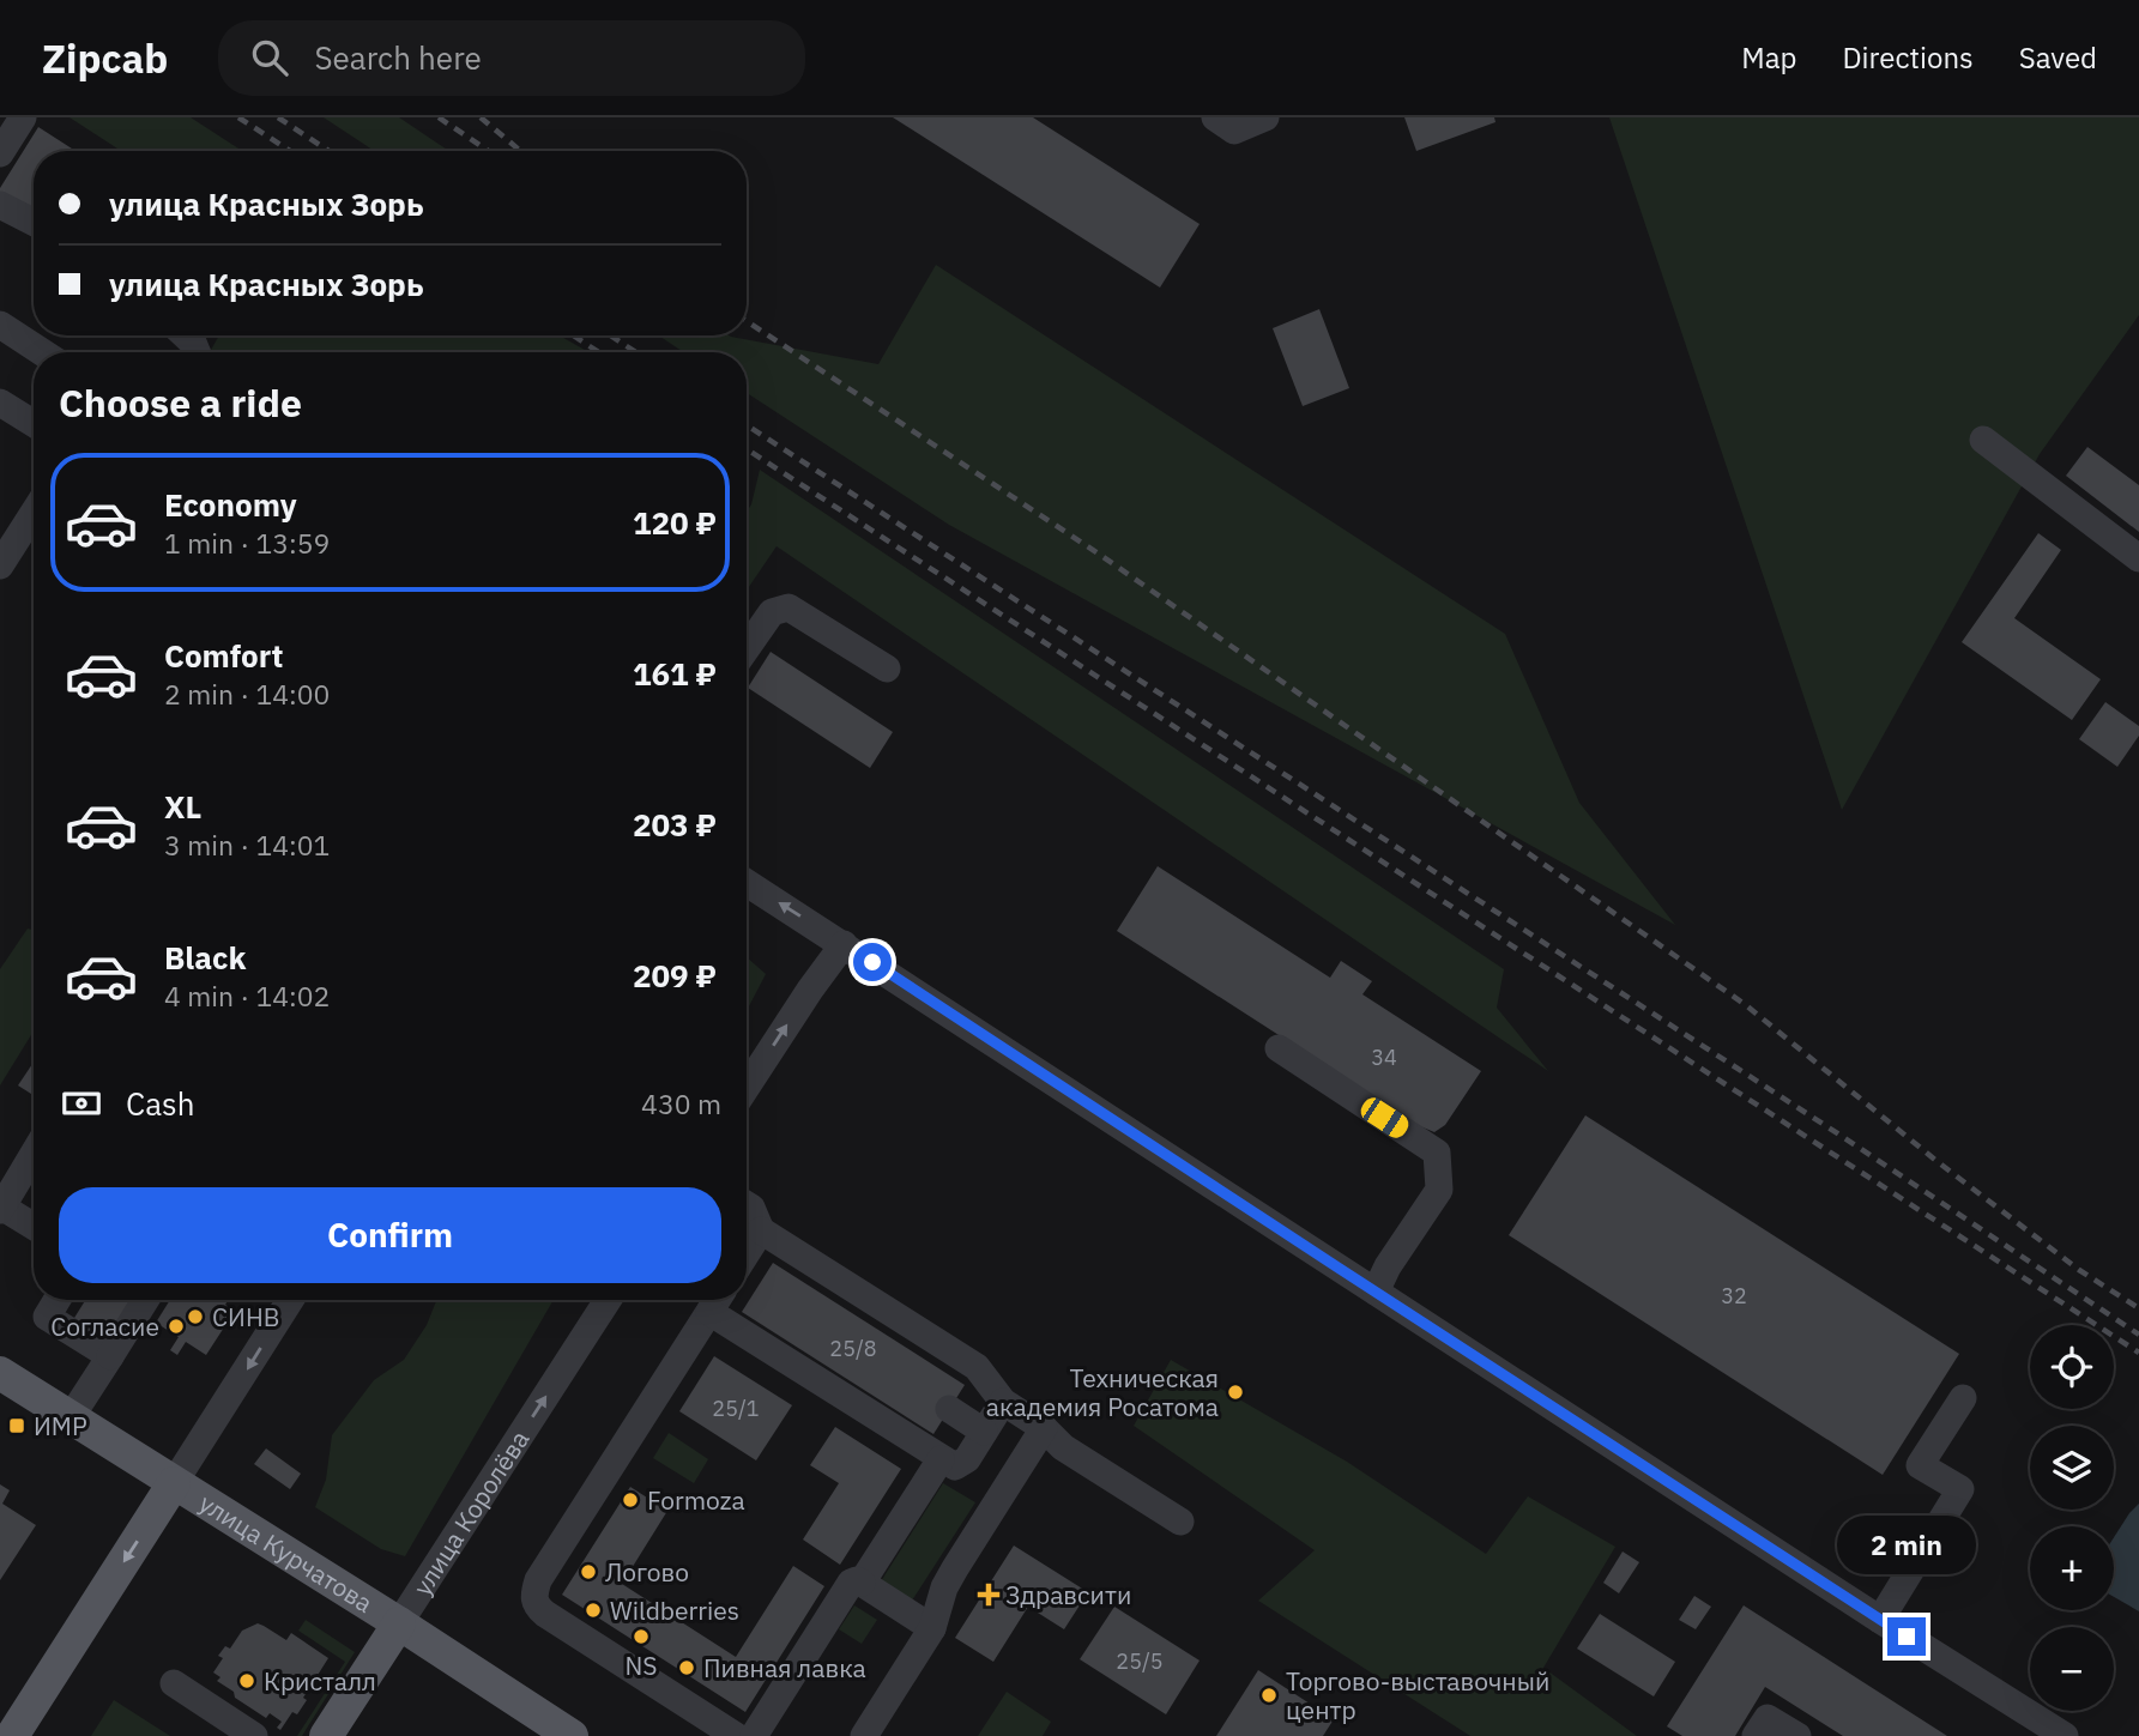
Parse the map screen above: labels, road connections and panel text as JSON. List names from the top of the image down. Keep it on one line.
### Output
{"streets":{"main road":["улица Королёва","улица Курчатова"]},"crossings":[["улица Королёва","улица Курчатова"]],"one_way":["улица Королёва"],"places":{"other":["СИНВ","Согласие","Техническая академия Росатома","Formoza","Логово","Wildberries","NS","Пивная лавка","Кристалл","Торгово-выставочный центр"],"transit":["ИМР"],"health":["Здравсити"]},"house_numbers":["34","32","25/8","25/1","25/5"],"page":{"header":"Zipcab","search":"Search here","nav":["Map","Directions","Saved"],"banner":["улица Красных Зорь","улица Красных Зорь"],"heading":"Choose a ride","list":[{"name":"Economy","note":"1 min · 13:59","value":"120 ₽"},{"name":"Comfort","note":"2 min · 14:00","value":"161 ₽"},{"name":"XL","note":"3 min · 14:01","value":"203 ₽"},{"name":"Black","note":"4 min · 14:02","value":"209 ₽"}],"pay":["Cash","430 m"],"buttons":"Confirm","map_buttons":["+","−"],"bubble":"2 min"}}
